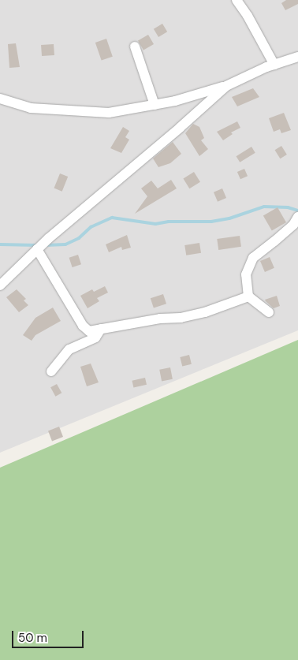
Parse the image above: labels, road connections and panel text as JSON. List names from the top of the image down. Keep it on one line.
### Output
{"scale_bar":"50 m"}
